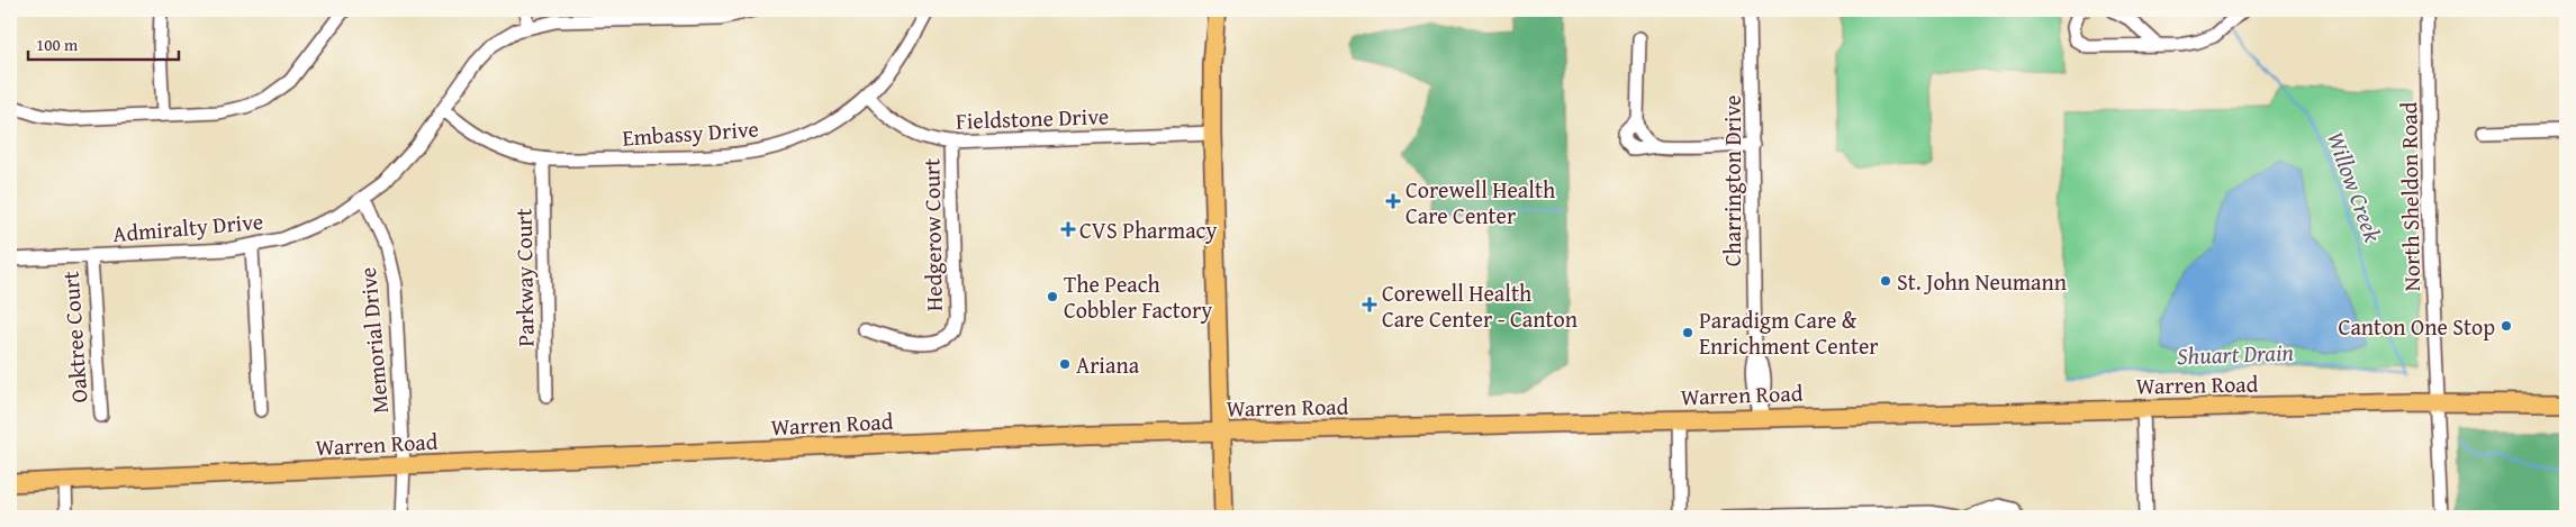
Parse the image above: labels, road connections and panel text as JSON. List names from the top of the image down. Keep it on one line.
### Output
{"streets":{"main road":["Warren Road"],"street":["Fieldstone Drive","Embassy Drive","Charrington Drive","North Sheldon Road","Admiralty Drive","Hedgerow Court","Parkway Court","Oaktree Court","Memorial Drive"]},"crossings":[["Fieldstone Drive","Embassy Drive"],["Fieldstone Drive","Hedgerow Court"],["Embassy Drive","Admiralty Drive"],["Embassy Drive","Parkway Court"],["Charrington Drive","Warren Road"],["North Sheldon Road","Warren Road"],["Admiralty Drive","Oaktree Court"],["Admiralty Drive","Memorial Drive"],["Memorial Drive","Warren Road"]],"water":["Willow Creek","Shuart Drain"],"places":{"health":["Corewell Health Care Center","CVS Pharmacy","Corewell Health Care Center - Canton"],"other":["St. John Neumann","The Peach Cobbler Factory","Canton One Stop","Paradigm Care & Enrichment Center","Ariana"]},"scale_bar":"100 m"}
